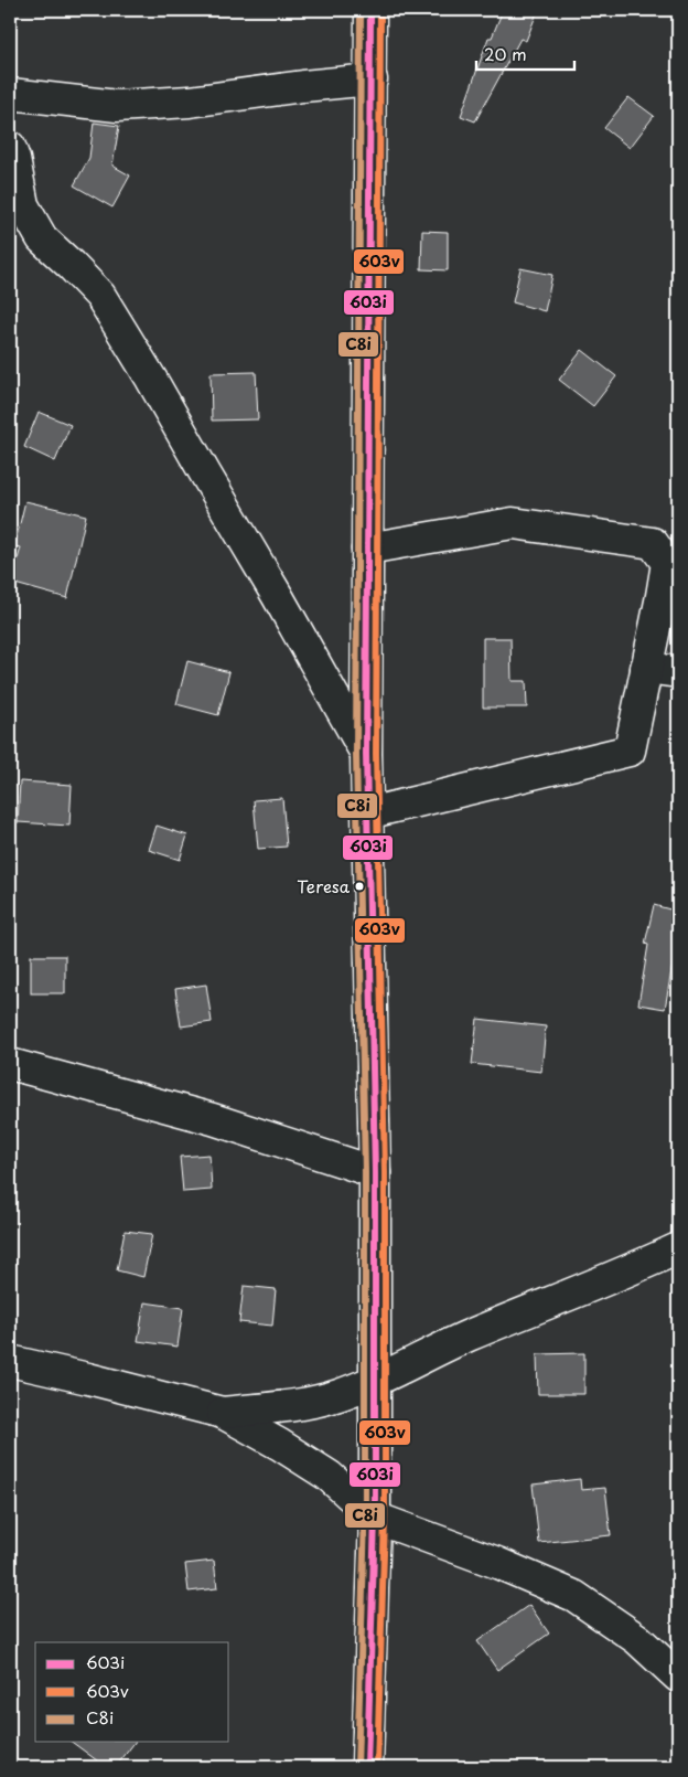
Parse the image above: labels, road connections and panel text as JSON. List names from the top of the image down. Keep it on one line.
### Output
{"places":["Teresa"],"lines":["transit line 603i","transit line 603v","transit line C8i"],"legend":["603i","603v","C8i"],"scale_bar":"20 m"}
